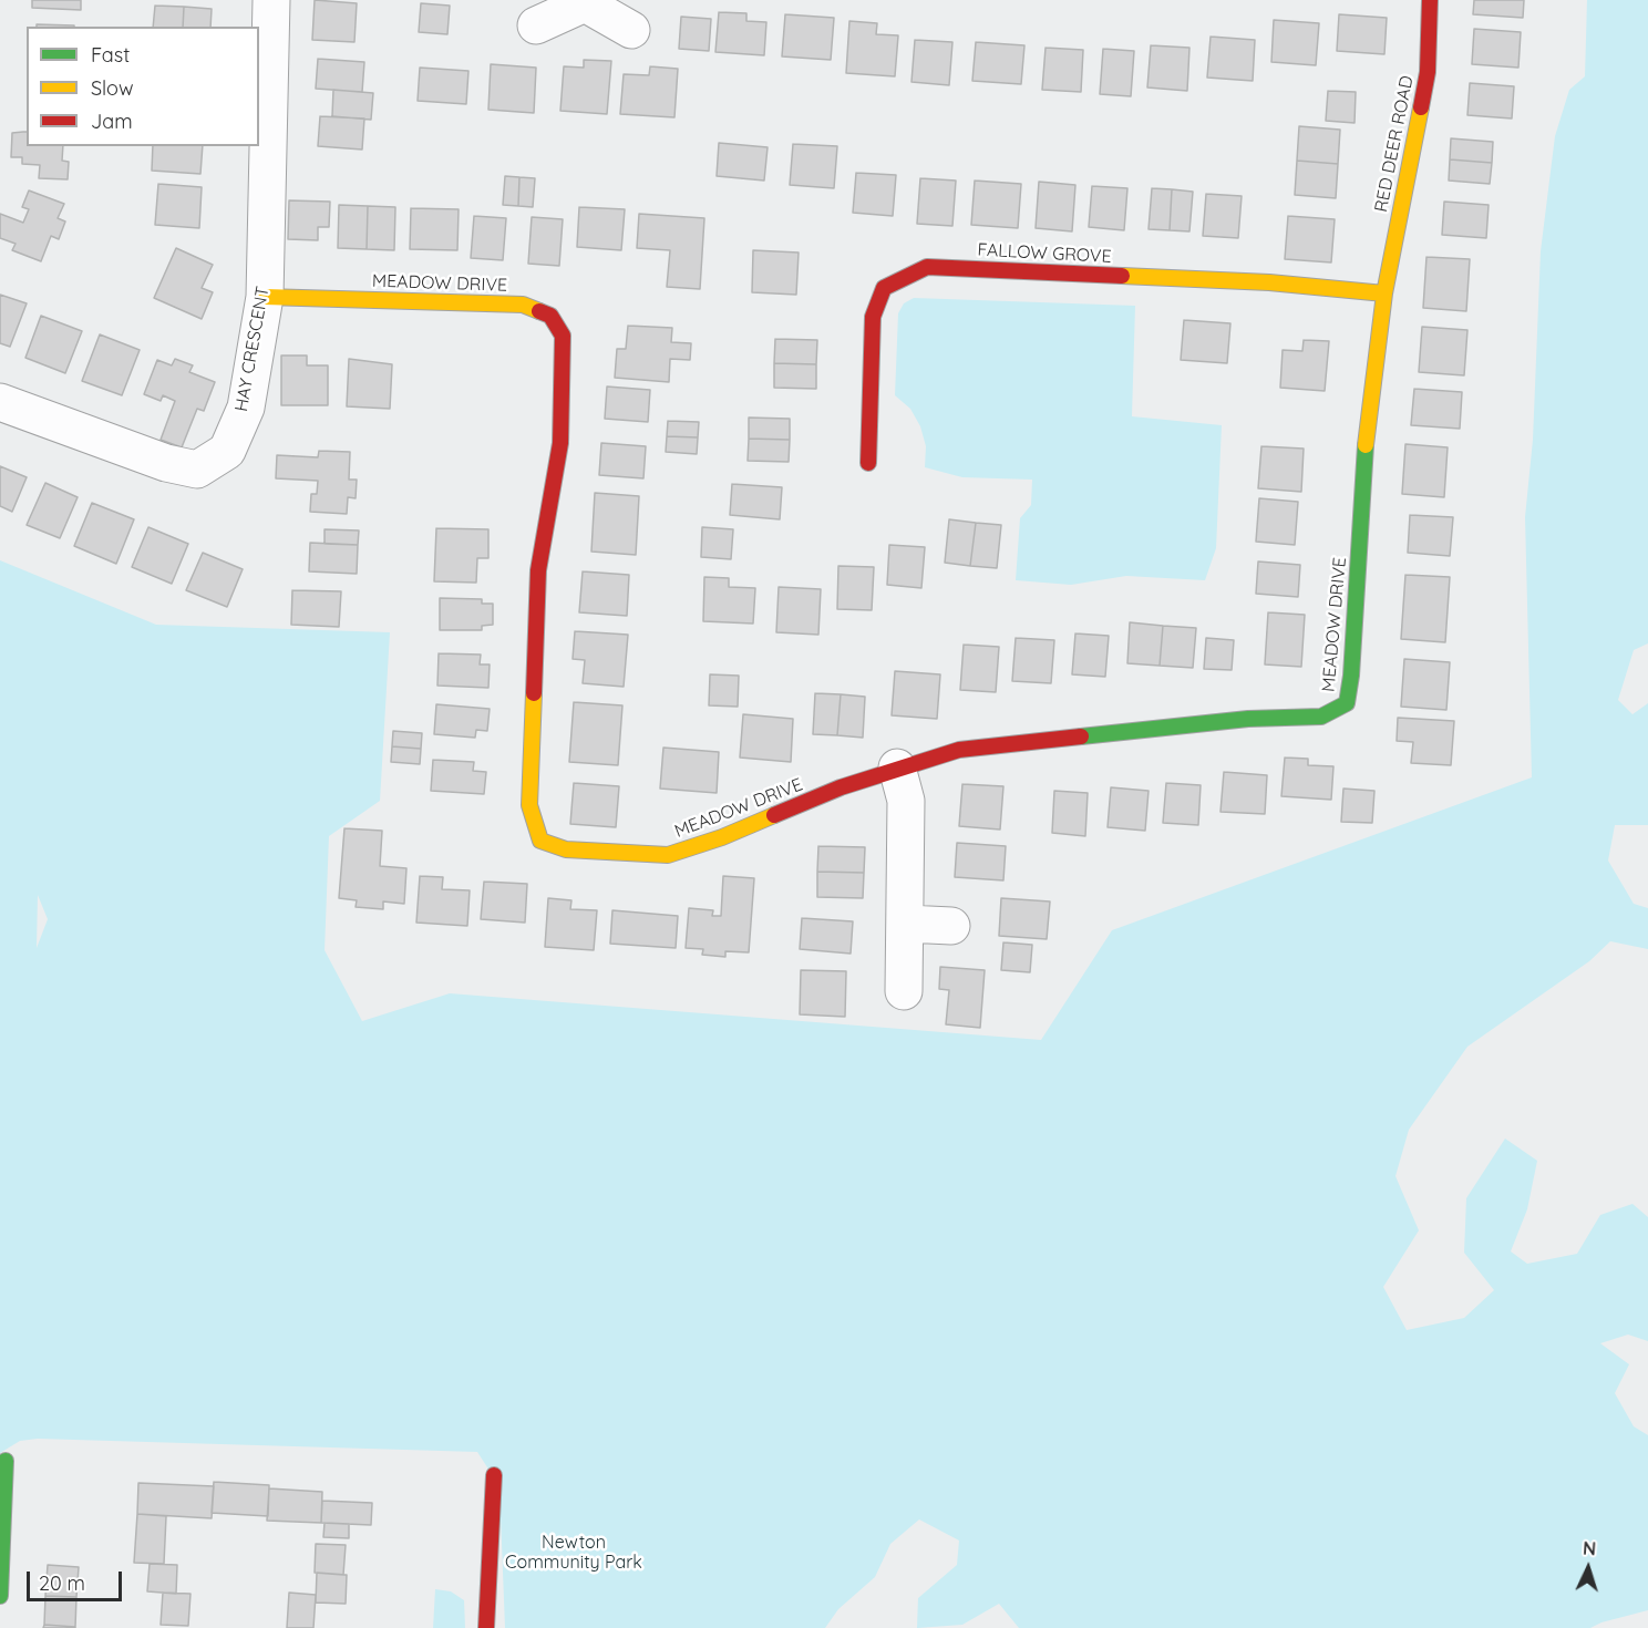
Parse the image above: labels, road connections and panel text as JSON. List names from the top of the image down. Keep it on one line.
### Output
{"streets":{"street":["RED DEER ROAD","FALLOW GROVE","MEADOW DRIVE","HAY CRESCENT"]},"crossings":[["RED DEER ROAD","FALLOW GROVE"],["RED DEER ROAD","MEADOW DRIVE"],["FALLOW GROVE","MEADOW DRIVE"],["MEADOW DRIVE","HAY CRESCENT"]],"parks":["Newton Community Park"],"legend":["Fast","Slow","Jam"],"scale_bar":"20 m","north":"top"}
